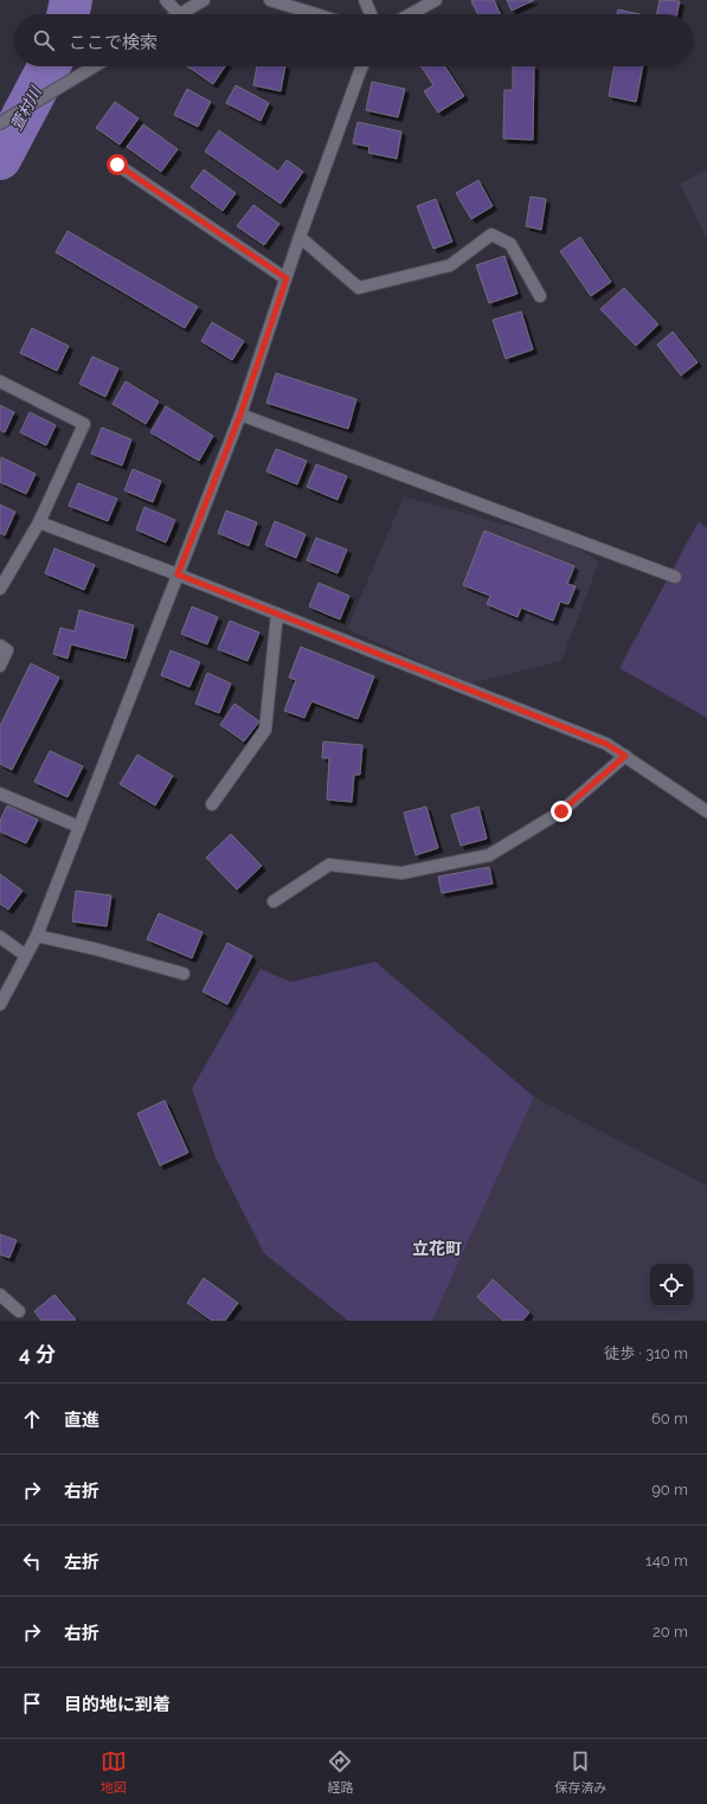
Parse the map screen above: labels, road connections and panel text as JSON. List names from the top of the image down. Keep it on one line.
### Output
{"districts":["立花町"],"water":["萱村川"],"page":{"search":"ここで検索","heading":["4 分","徒歩 · 310 m"],"list":[["直進","60 m"],["右折","90 m"],["左折","140 m"],["右折","20 m"],"目的地に到着"],"nav":["地図","経路","保存済み"]}}
